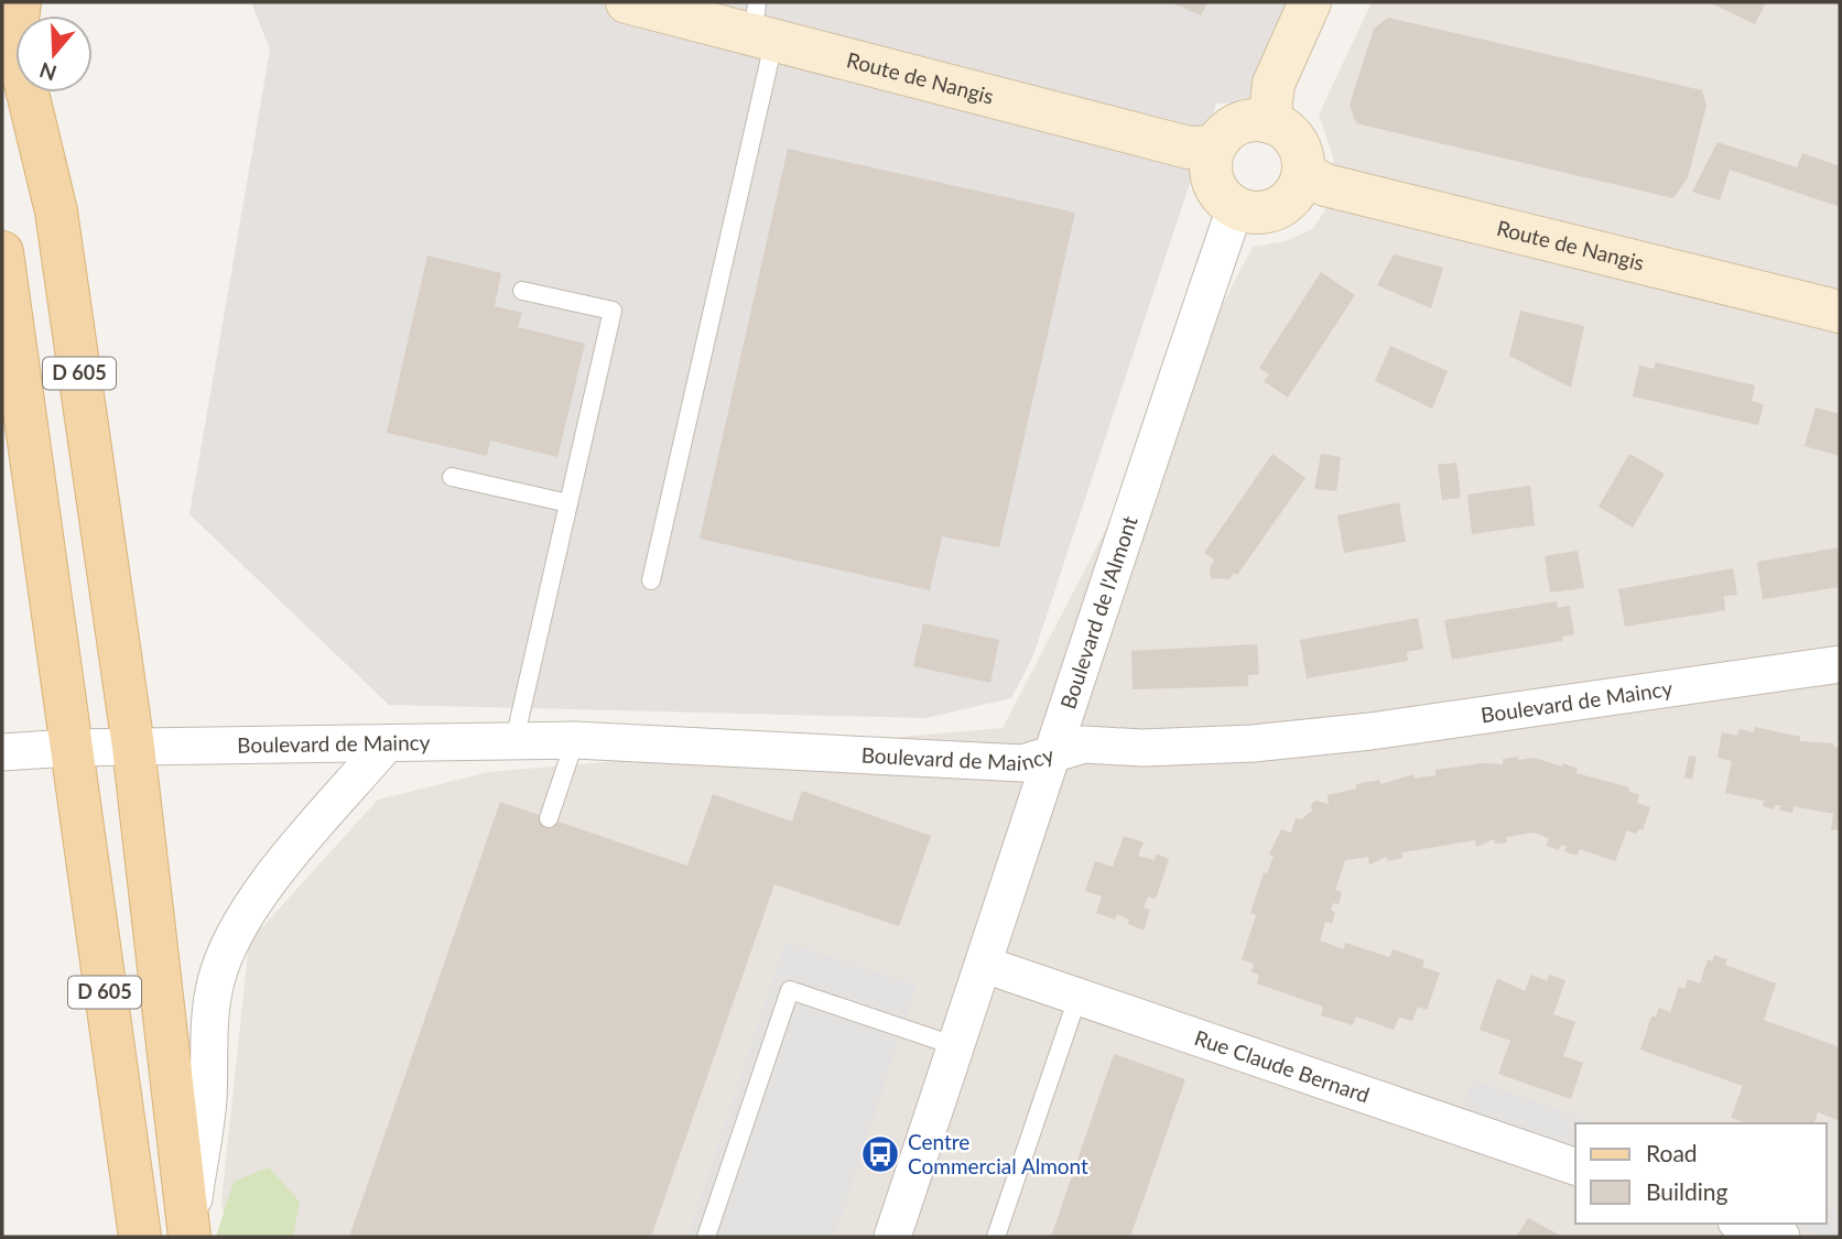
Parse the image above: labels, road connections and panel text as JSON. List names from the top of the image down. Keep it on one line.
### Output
{"streets":{"main road":["Route de Nangis","D 605"],"street":["Boulevard de l'Almont","Boulevard de Maincy","Rue Claude Bernard"]},"crossings":[["Route de Nangis","Boulevard de l'Almont"],["D 605","Boulevard de Maincy"],["Boulevard de l'Almont","Boulevard de Maincy"],["Boulevard de l'Almont","Rue Claude Bernard"]],"places":{"bus stop":["Centre Commercial Almont"]},"legend":["Road","Building"],"north":"bottom"}
